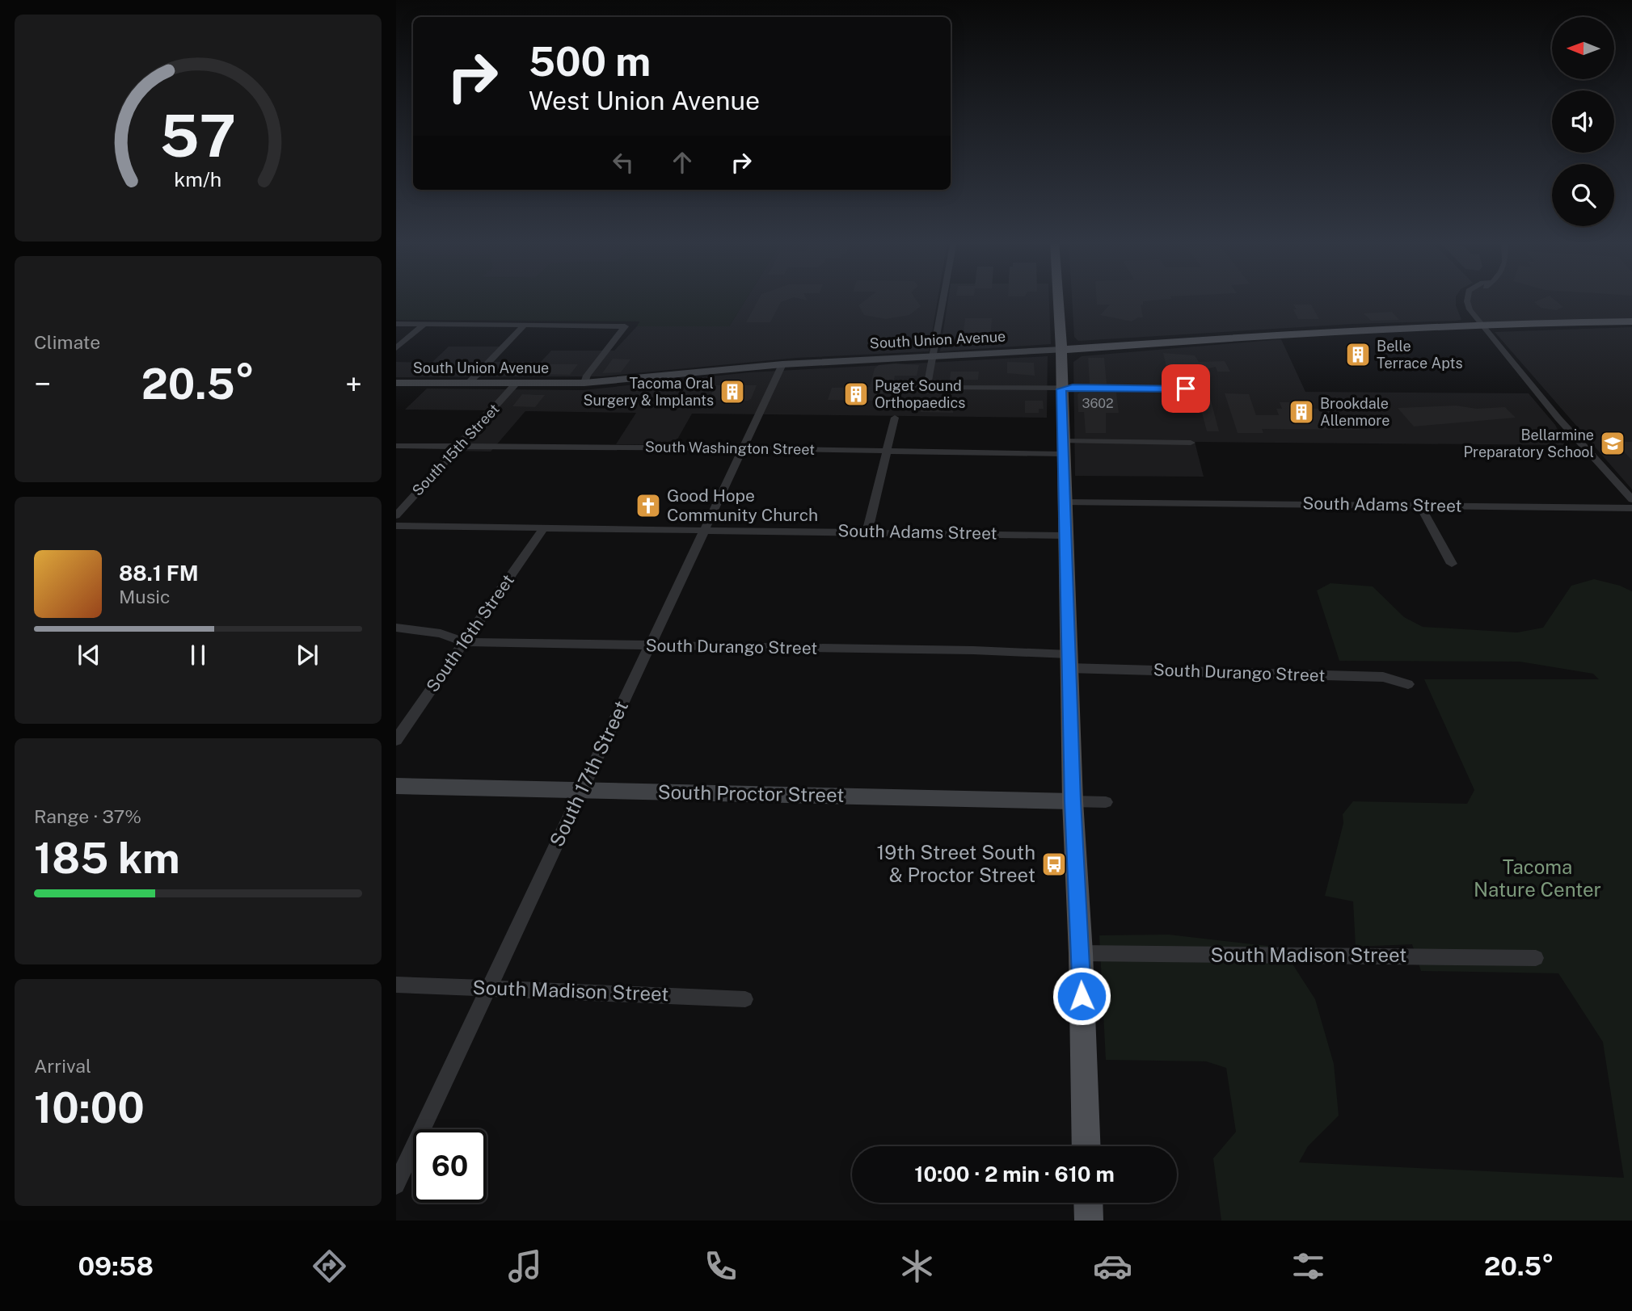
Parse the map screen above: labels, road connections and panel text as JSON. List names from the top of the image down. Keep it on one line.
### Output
{"streets":{"main road":["South Union Avenue","South Proctor Street"],"street":["South Washington Street","South 15th Street","South Adams Street","South 16th Street","South Durango Street","South 17th Street","South Madison Street"]},"crossings":[["South Union Avenue","South 15th Street"],["South Union Avenue","South 17th Street"],["South Washington Street","South 15th Street"],["South Washington Street","South 17th Street"],["South Adams Street","South 16th Street"],["South Adams Street","South 17th Street"],["South 16th Street","South Durango Street"],["South Durango Street","South 17th Street"],["South 17th Street","South Proctor Street"],["South 17th Street","South Madison Street"]],"parks":["Tacoma Nature Center"],"places":{"building":["Belle Terrace Apts","Tacoma Oral Surgery & Implants","Puget Sound Orthopaedics","Brookdale Allenmore"],"school or university":["Bellarmine Preparatory School"],"church":["Good Hope Community Church"],"bus stop":["19th Street South & Proctor Street"]},"house_numbers":["3602"],"north":"left","page":{"turn":["500 m","West Union Avenue"],"tile":["Climate",["Range · 37%","185 km"],["Arrival","10:00"]],"heat":["−","20.5°","+"],"song":["88.1 FM","Music"],"limit":"60","trip":"10:00 · 2 min · 610 m","tabs":["09:58","20.5°"],"gauge":["57","km/h"]}}
